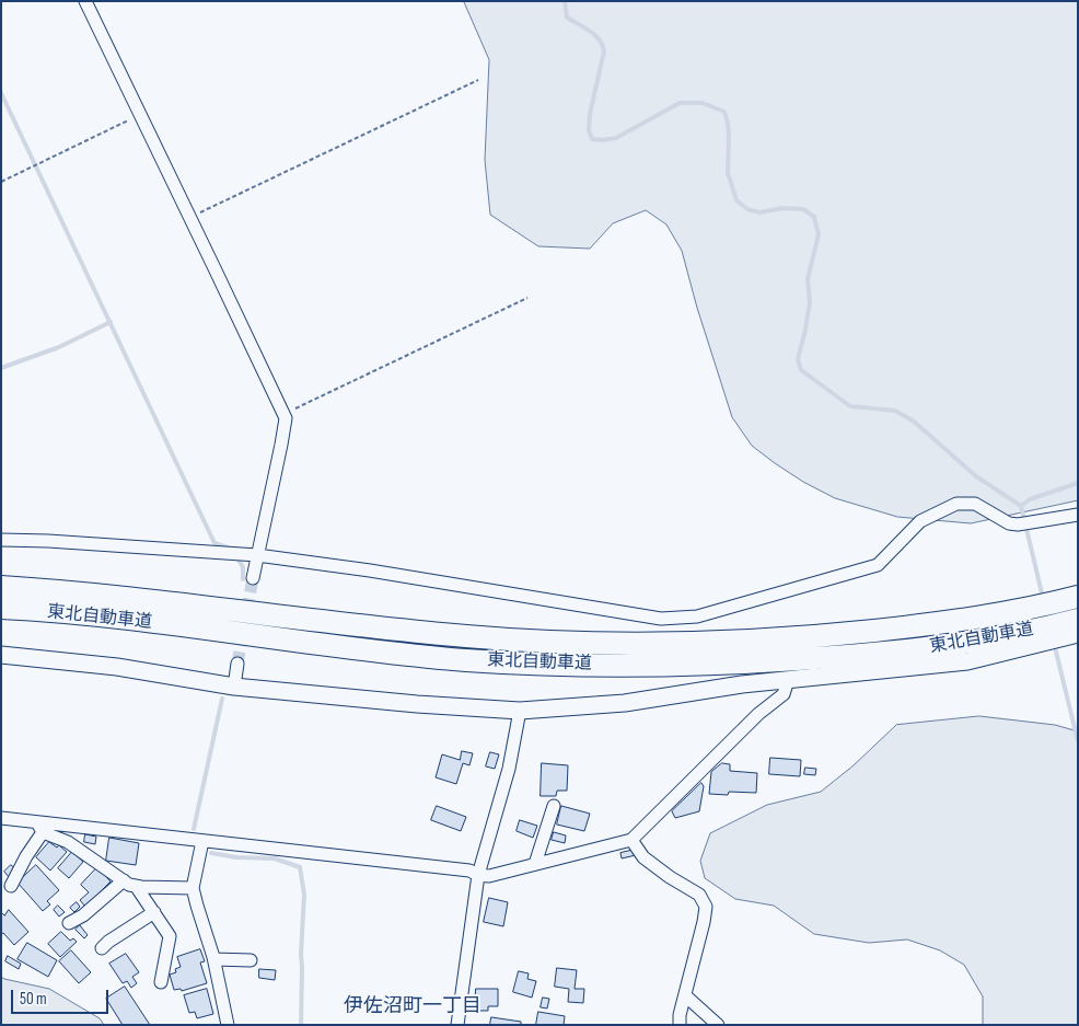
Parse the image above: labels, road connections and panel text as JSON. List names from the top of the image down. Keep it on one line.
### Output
{"streets":{"highway":["東北自動車道"]},"districts":["伊佐沼町一丁目"],"scale_bar":"50 m"}
